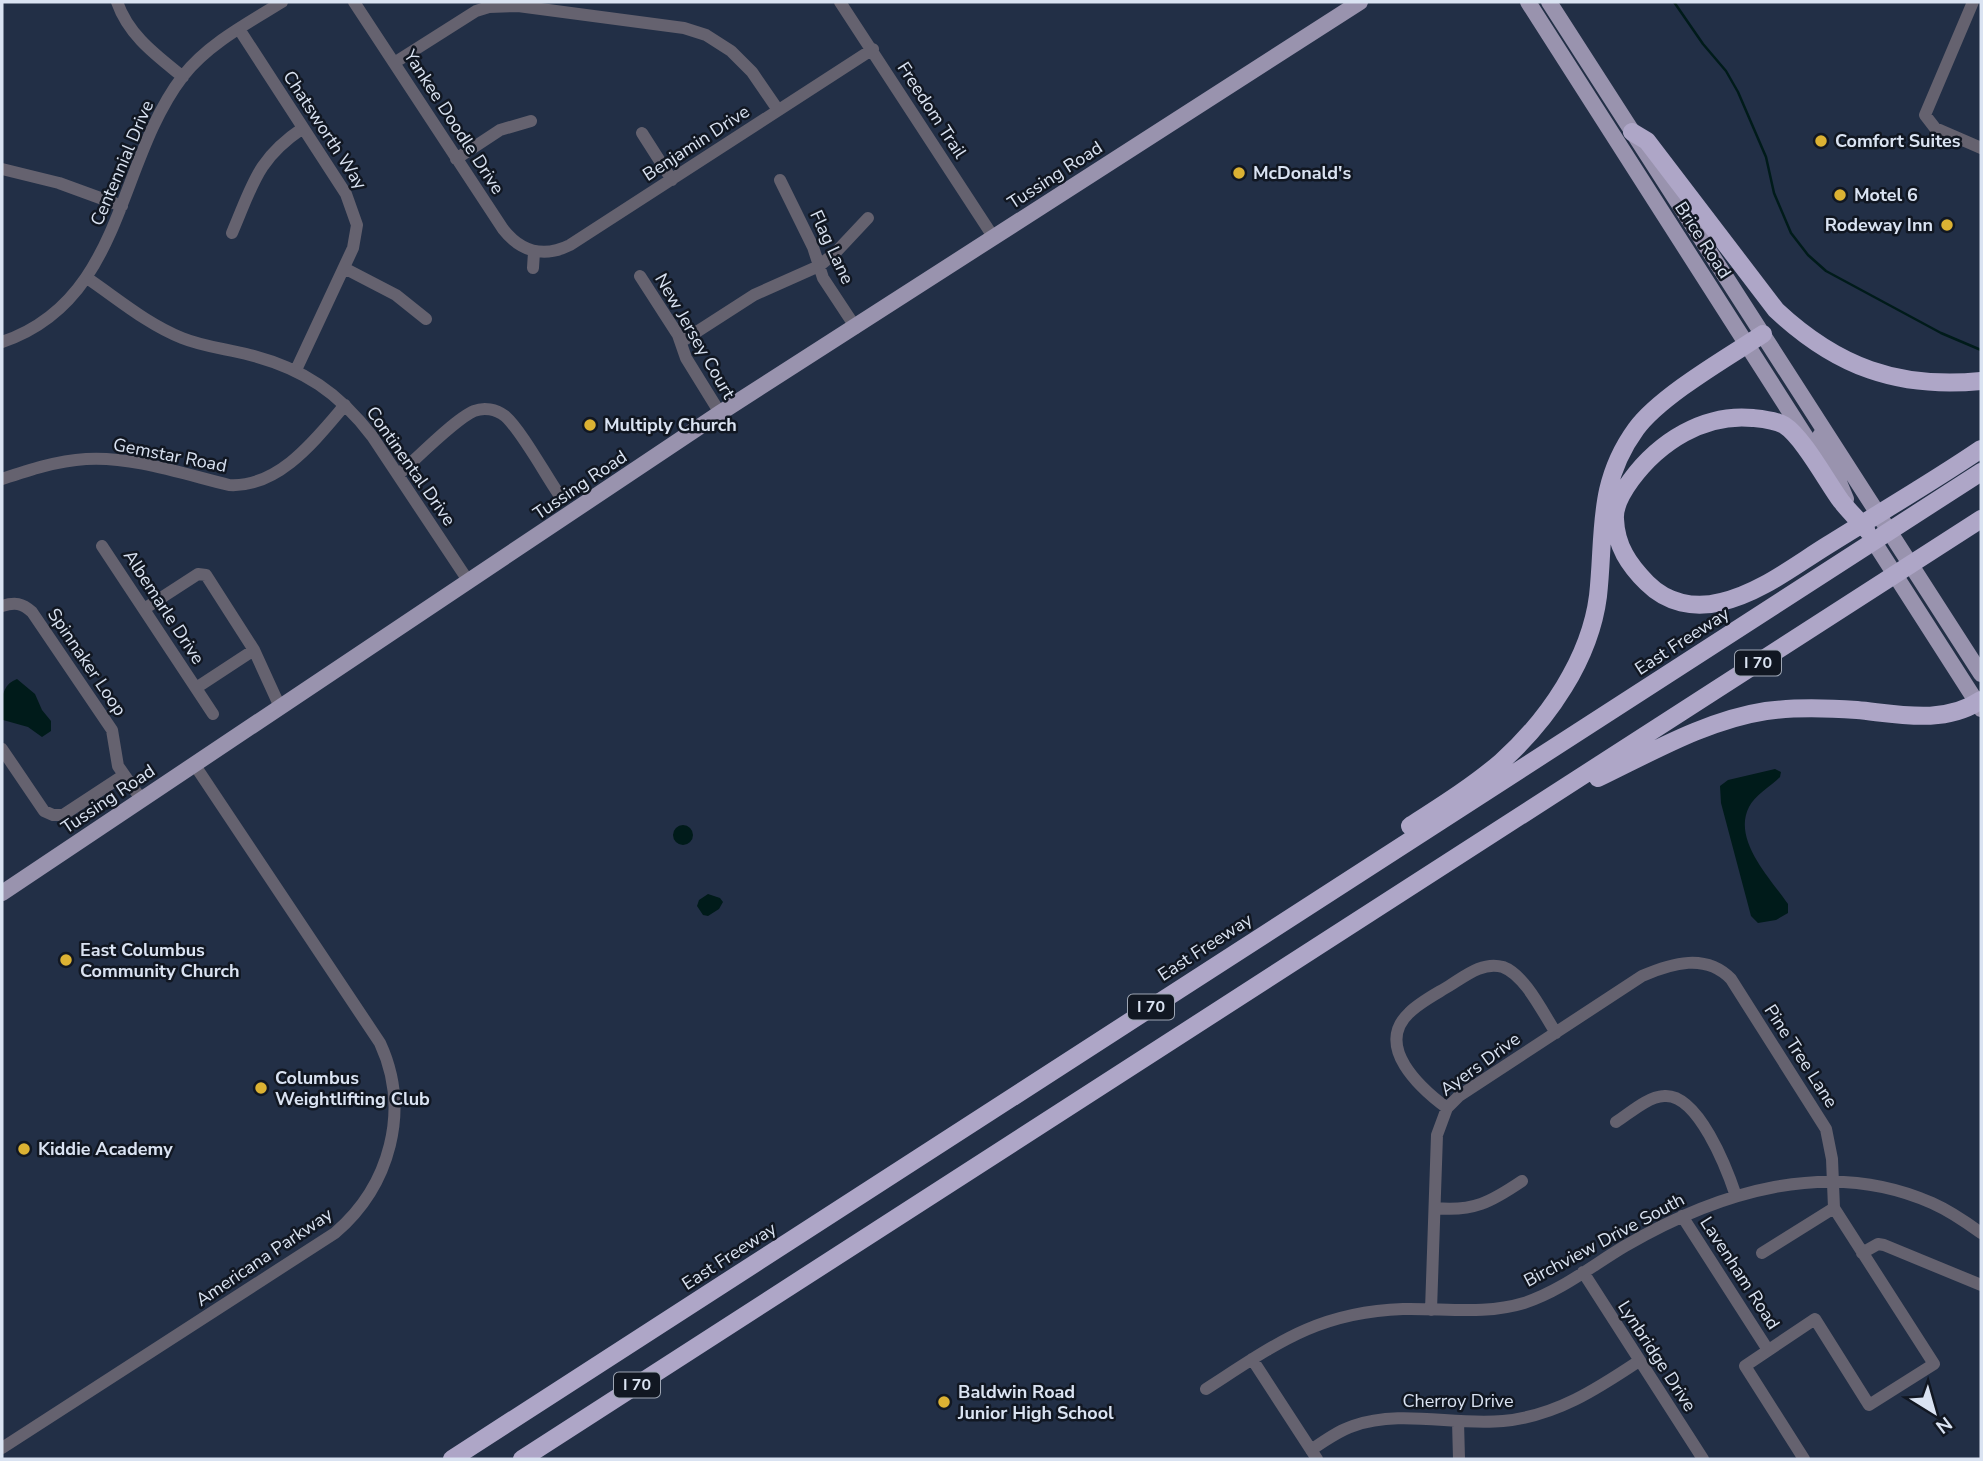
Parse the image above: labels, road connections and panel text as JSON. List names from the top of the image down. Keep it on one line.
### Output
{"streets":{"highway":["East Freeway","I 70"],"main road":["Tussing Road","Brice Road"],"street":["Freedom Trail","Yankee Doodle Drive","Chatsworth Way","Benjamin Drive","Centennial Drive","Flag Lane","New Jersey Court","Gemstar Road","Continental Drive","Albemarle Drive","Spinnaker Loop","Pine Tree Lane","Ayers Drive","Birchview Drive South","Americana Parkway","Lavenham Road","Lynbridge Drive","Cherroy Drive"]},"crossings":[["Freedom Trail","Benjamin Drive"],["Freedom Trail","Tussing Road"],["Yankee Doodle Drive","Benjamin Drive"],["Chatsworth Way","Centennial Drive"],["Chatsworth Way","Continental Drive"],["Centennial Drive","Continental Drive"],["Tussing Road","Flag Lane"],["Tussing Road","New Jersey Court"],["Tussing Road","Continental Drive"],["Tussing Road","Spinnaker Loop"],["Tussing Road","Americana Parkway"],["Gemstar Road","Continental Drive"],["Pine Tree Lane","Ayers Drive"],["Pine Tree Lane","Birchview Drive South"],["Ayers Drive","Birchview Drive South"],["Birchview Drive South","Lavenham Road"],["Birchview Drive South","Lynbridge Drive"],["Lynbridge Drive","Cherroy Drive"]],"places":["Comfort Suites","McDonald's","Motel 6","Rodeway Inn","Multiply Church","East Columbus Community Church","Columbus Weightlifting Club","Kiddie Academy","Baldwin Road Junior High School"],"north":"bottom right"}
